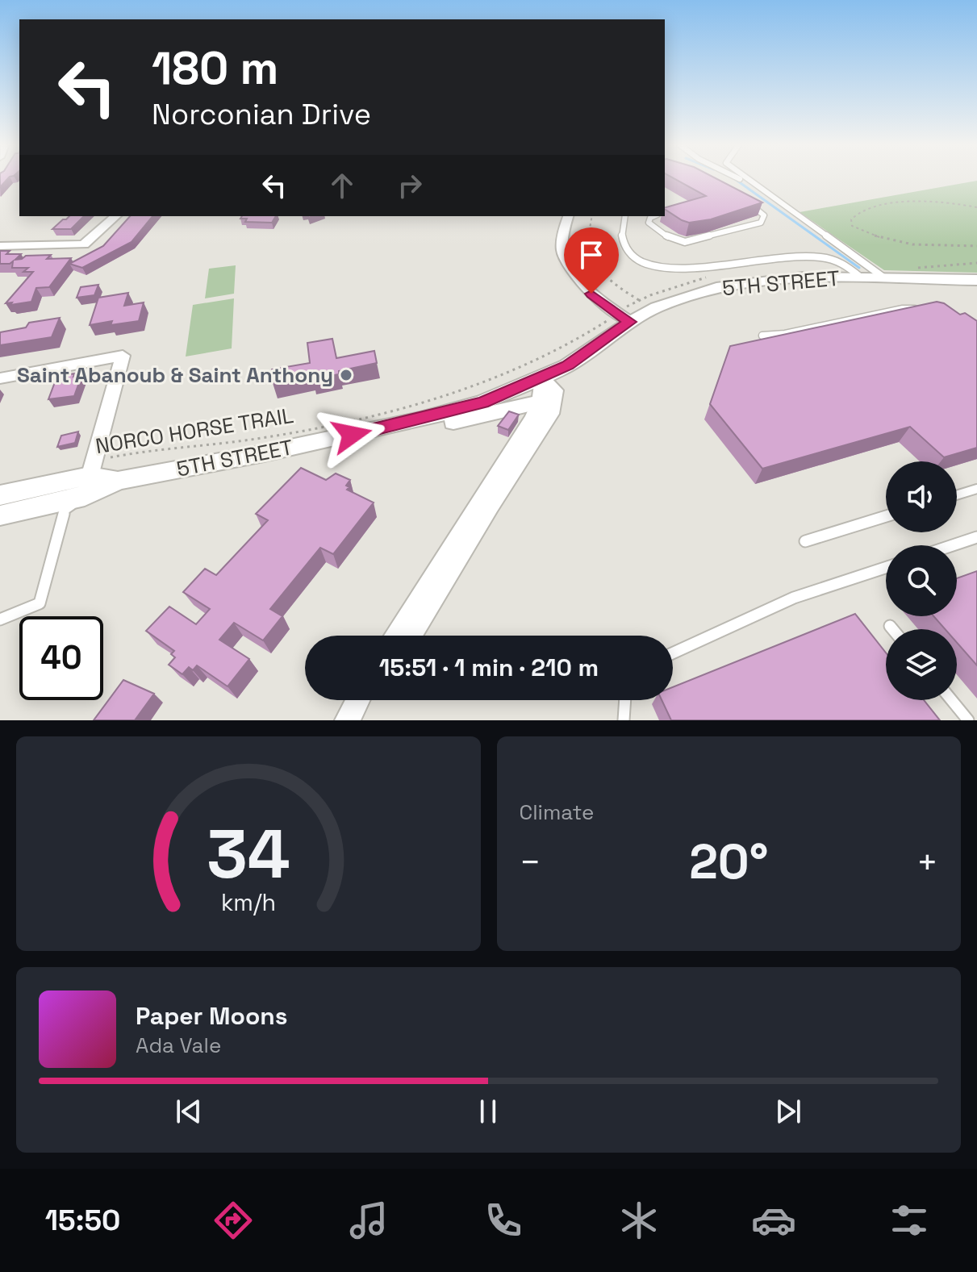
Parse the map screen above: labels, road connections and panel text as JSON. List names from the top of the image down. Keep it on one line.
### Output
{"streets":{"street":["5TH STREET"],"path":["NORCO HORSE TRAIL"]},"crossings":[["5TH STREET","NORCO HORSE TRAIL"]],"places":["Saint Abanoub & Saint Anthony"],"page":{"turn":["180 m","Norconian Drive"],"limit":"40","trip":"15:51 · 1 min · 210 m","tile":"Climate","heat":["−","20°","+"],"song":["Paper Moons","Ada Vale"],"tabs":"15:50","gauge":["34","km/h"]}}
